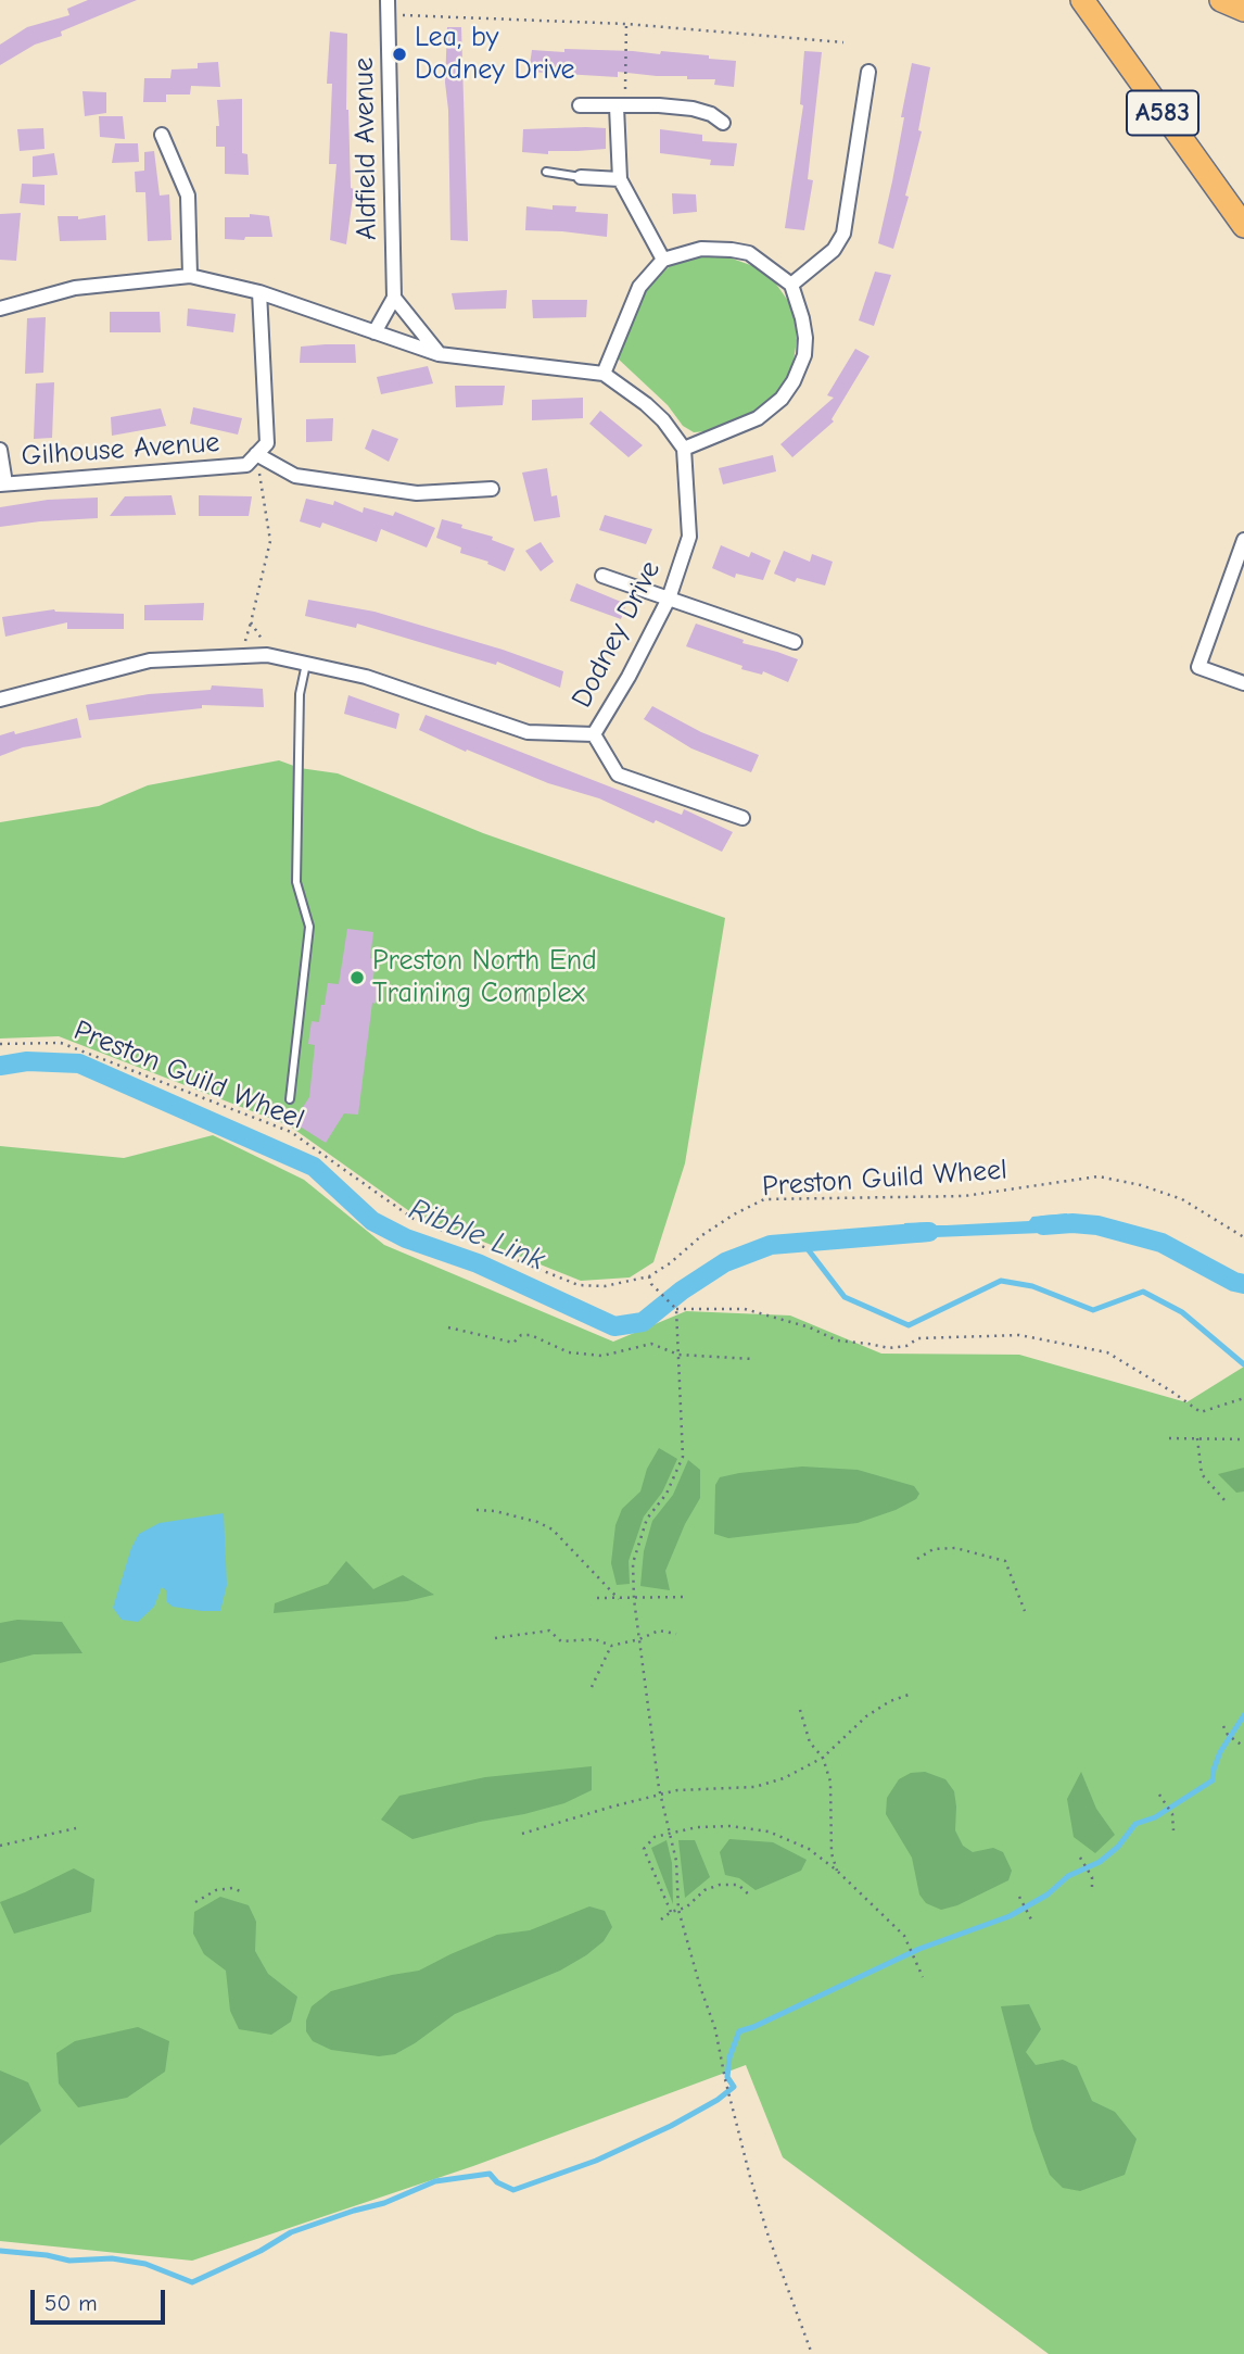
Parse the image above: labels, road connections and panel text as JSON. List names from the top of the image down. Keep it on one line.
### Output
{"streets":{"highway":["A583"],"street":["Aldfield Avenue","Gilhouse Avenue","Dodney Drive"],"path":["Preston Guild Wheel"]},"water":["Ribble Link"],"places":["Lea, by Dodney Drive","Preston North End Training Complex"],"scale_bar":"50 m"}
